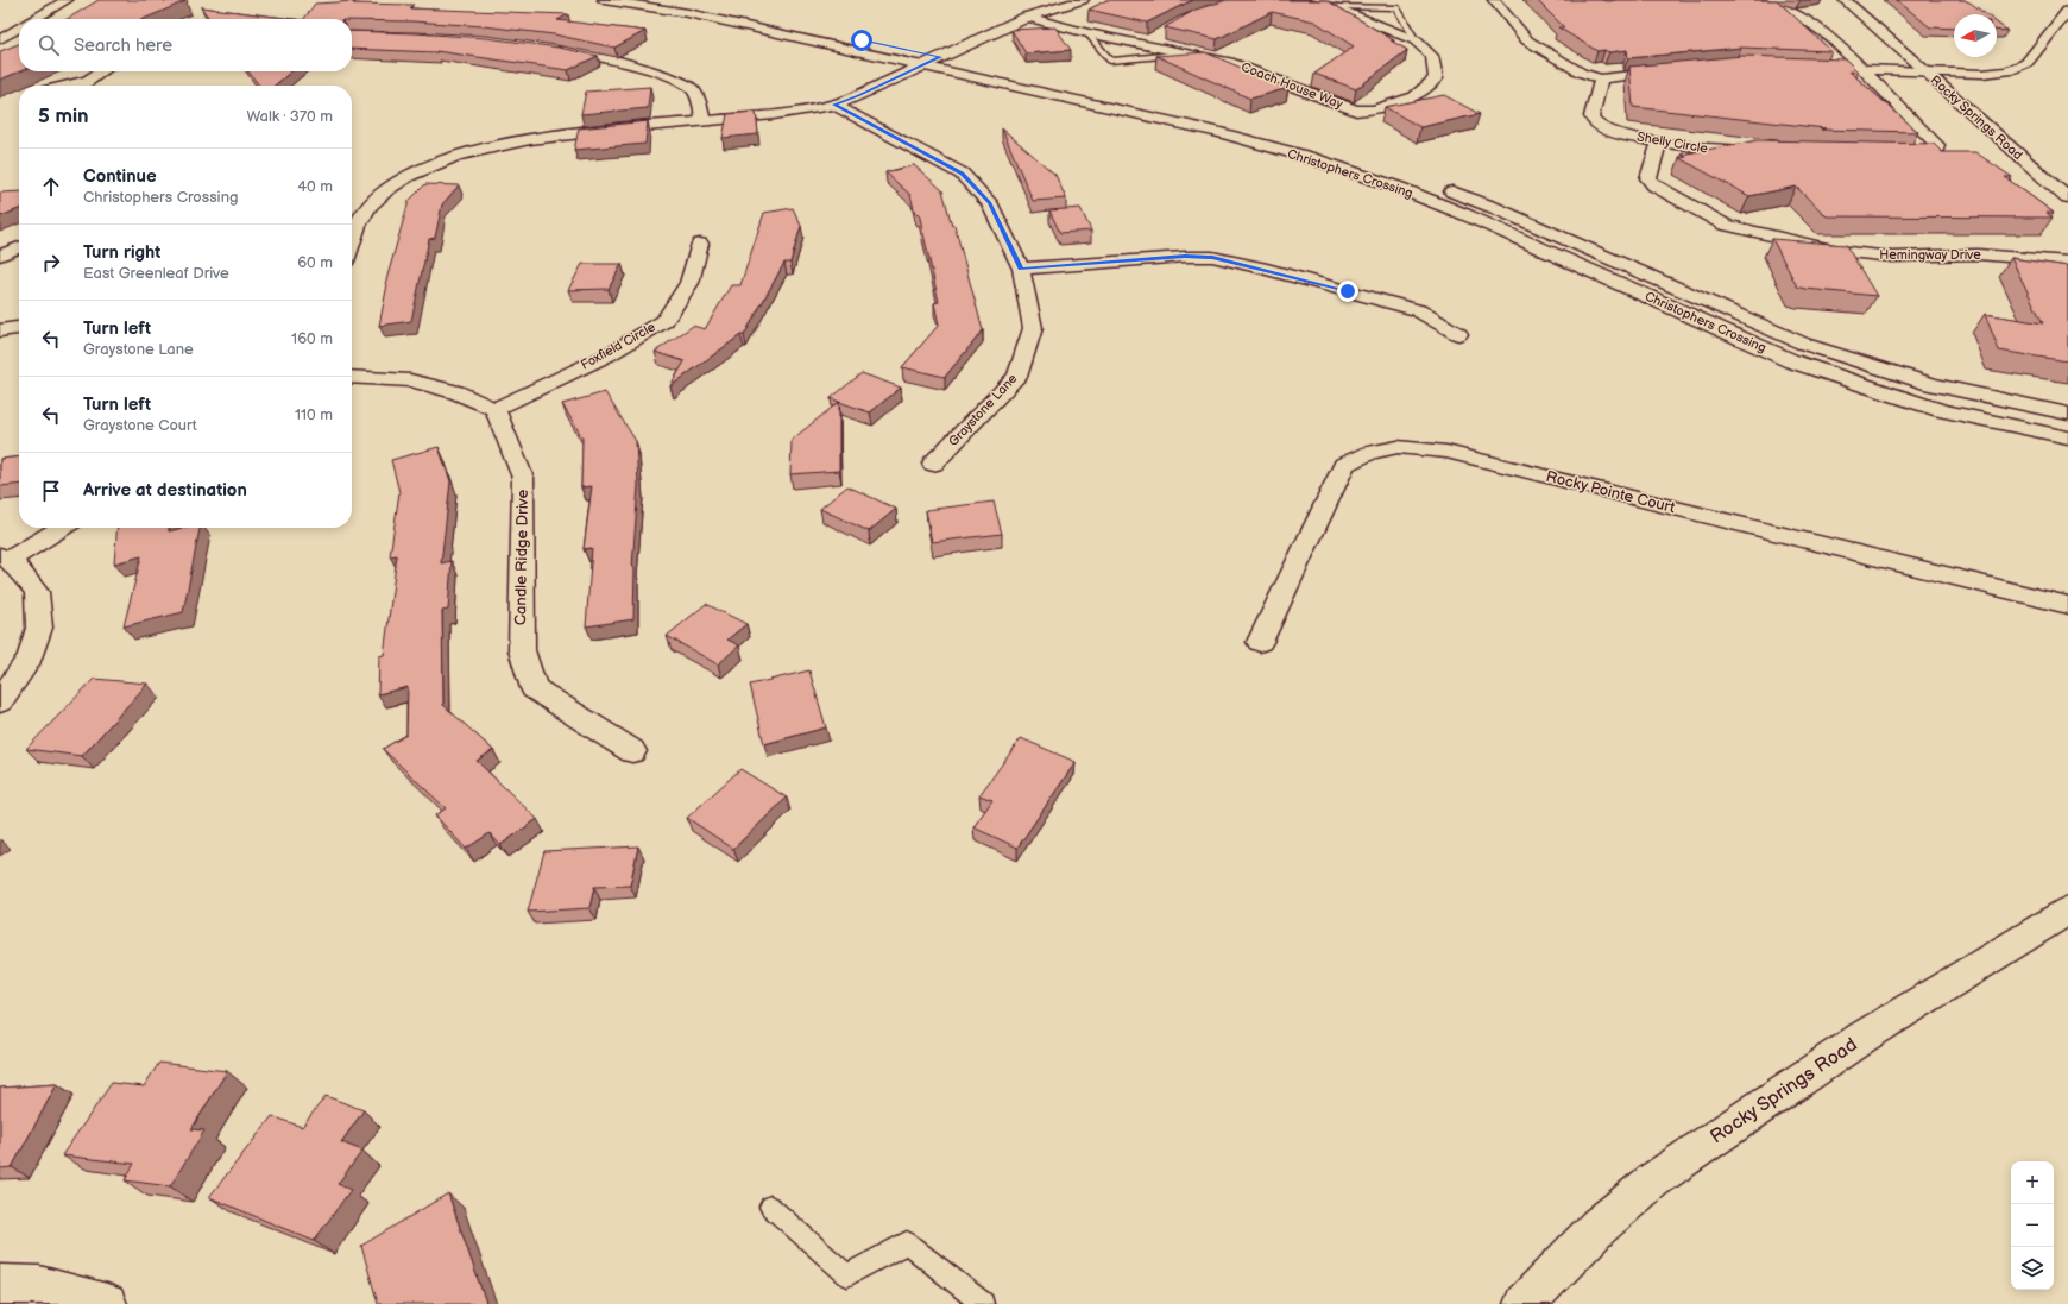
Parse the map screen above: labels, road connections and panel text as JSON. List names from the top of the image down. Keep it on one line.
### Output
{"streets":{"street":["Coach House Way","Rocky Springs Road","Shelly Circle","Christophers Crossing","Hemingway Drive","Foxfield Circle","Graystone Lane","Rocky Pointe Court","Candle Ridge Drive"]},"crossings":[["Shelly Circle","Hemingway Drive"],["Foxfield Circle","Candle Ridge Drive"]],"north":"left","page":{"search":"Search here","heading":["5 min","Walk · 370 m"],"list":[["Continue","Christophers Crossing","40 m"],["Turn right","East Greenleaf Drive","60 m"],["Turn left","Graystone Lane","160 m"],["Turn left","Graystone Court","110 m"],"Arrive at destination"],"map_buttons":["+","−"]}}
